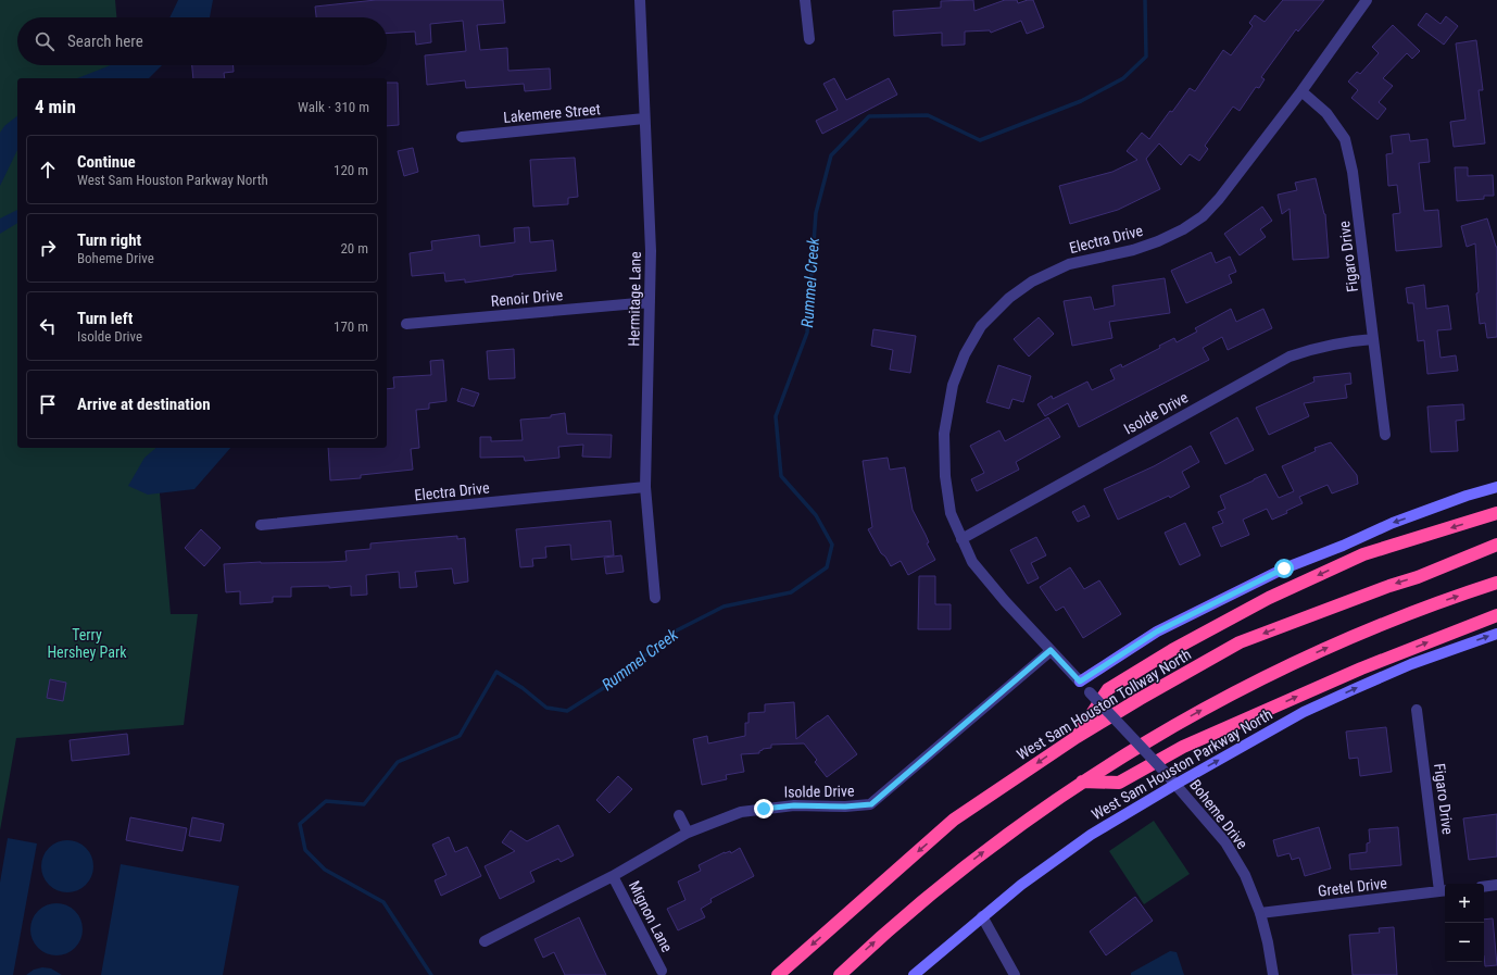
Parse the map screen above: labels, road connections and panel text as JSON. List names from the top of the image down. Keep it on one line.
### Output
{"streets":{"highway":["West Sam Houston Tollway North"],"main road":["West Sam Houston Parkway North"],"street":["Lakemere Street","Electra Drive","Figaro Drive","Renoir Drive","Hermitage Lane","Isolde Drive","Boheme Drive","Gretel Drive","Mignon Lane"]},"crossings":[["Lakemere Street","Hermitage Lane"],["Electra Drive","Figaro Drive"],["Electra Drive","Hermitage Lane"],["Electra Drive","Isolde Drive"],["Electra Drive","Boheme Drive"],["Figaro Drive","Isolde Drive"],["Figaro Drive","Gretel Drive"],["Renoir Drive","Hermitage Lane"],["Isolde Drive","Boheme Drive"],["Isolde Drive","Mignon Lane"],["West Sam Houston Parkway North","Boheme Drive"],["Boheme Drive","Gretel Drive"]],"one_way":["West Sam Houston Parkway North"],"water":["Rummel Creek"],"parks":["Terry Hershey Park"],"page":{"search":"Search here","heading":["4 min","Walk · 310 m"],"list":[["Continue","West Sam Houston Parkway North","120 m"],["Turn right","Boheme Drive","20 m"],["Turn left","Isolde Drive","170 m"],"Arrive at destination"],"map_buttons":["+","−"]}}
